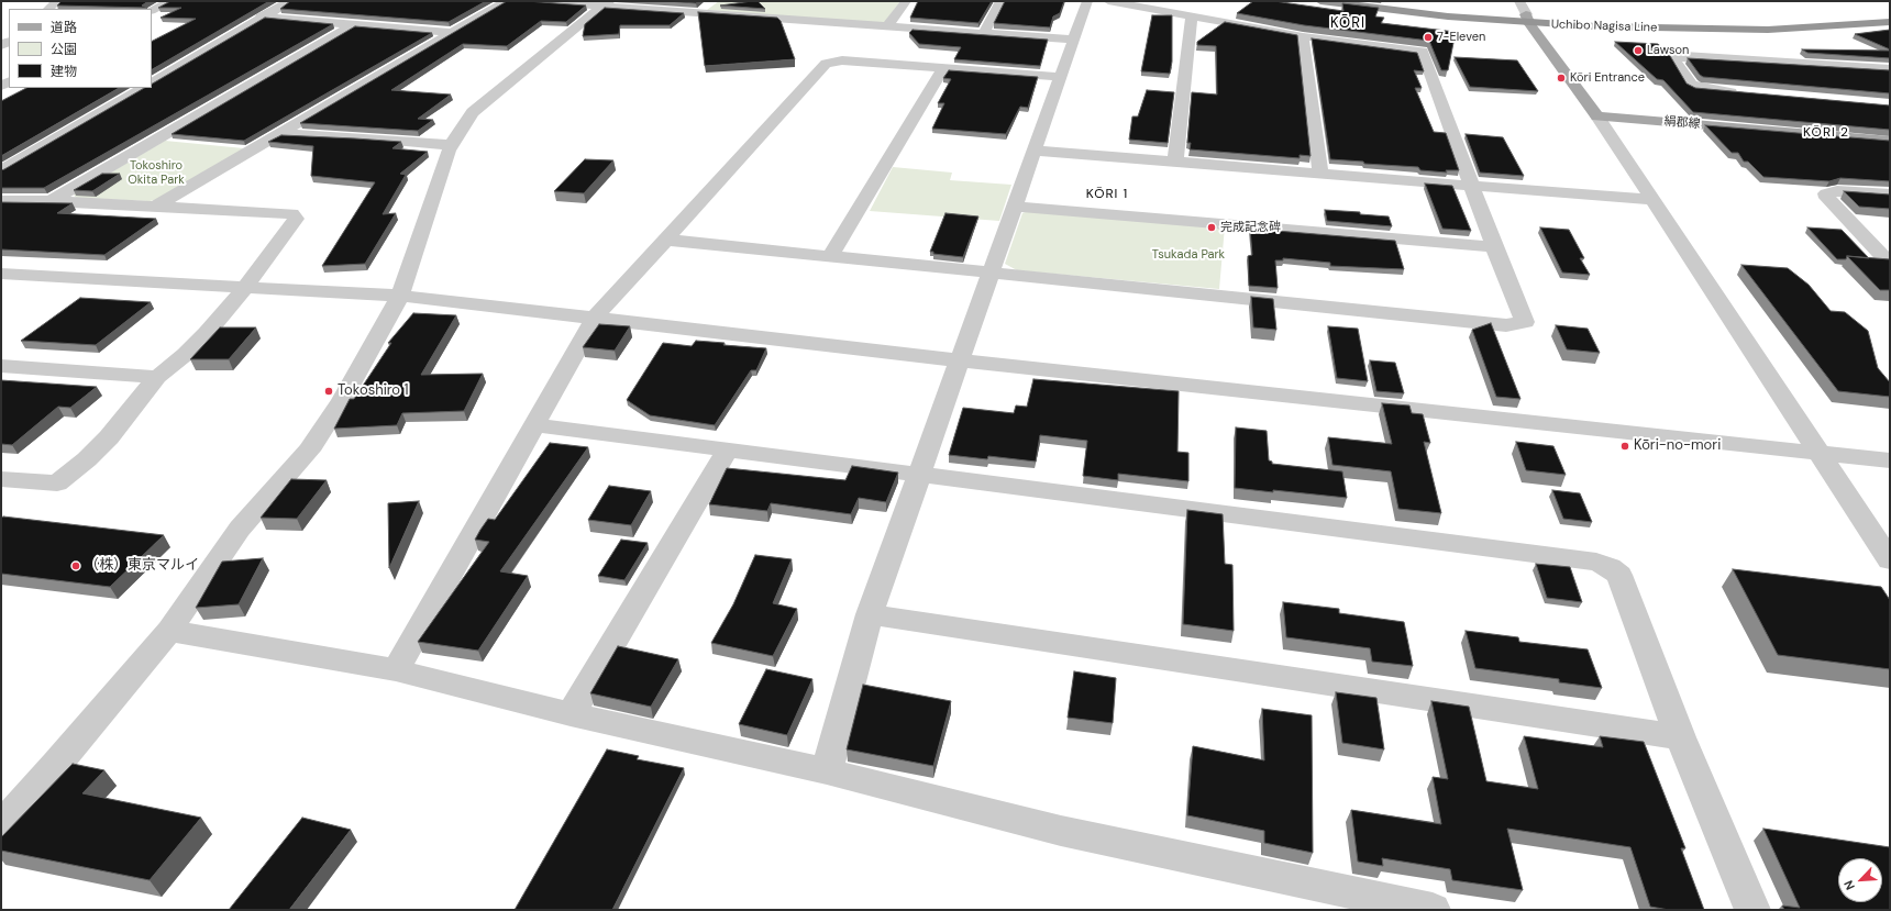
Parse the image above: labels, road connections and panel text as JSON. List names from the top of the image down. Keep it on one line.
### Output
{"streets":{"highway":["Uchibo Nagisa Line"],"main road":["絹郡線"]},"districts":["KŌRI","KŌRI 2","KŌRI 1"],"parks":["Tokoshiro Okita Park","Tsukada Park"],"places":["7-Eleven","Lawson","Kōri Entrance","完成記念碑","Tokoshiro 1","Kōri-no-mori","（株）東京マルイ"],"legend":["道路","公園","建物"],"north":"bottom left"}
